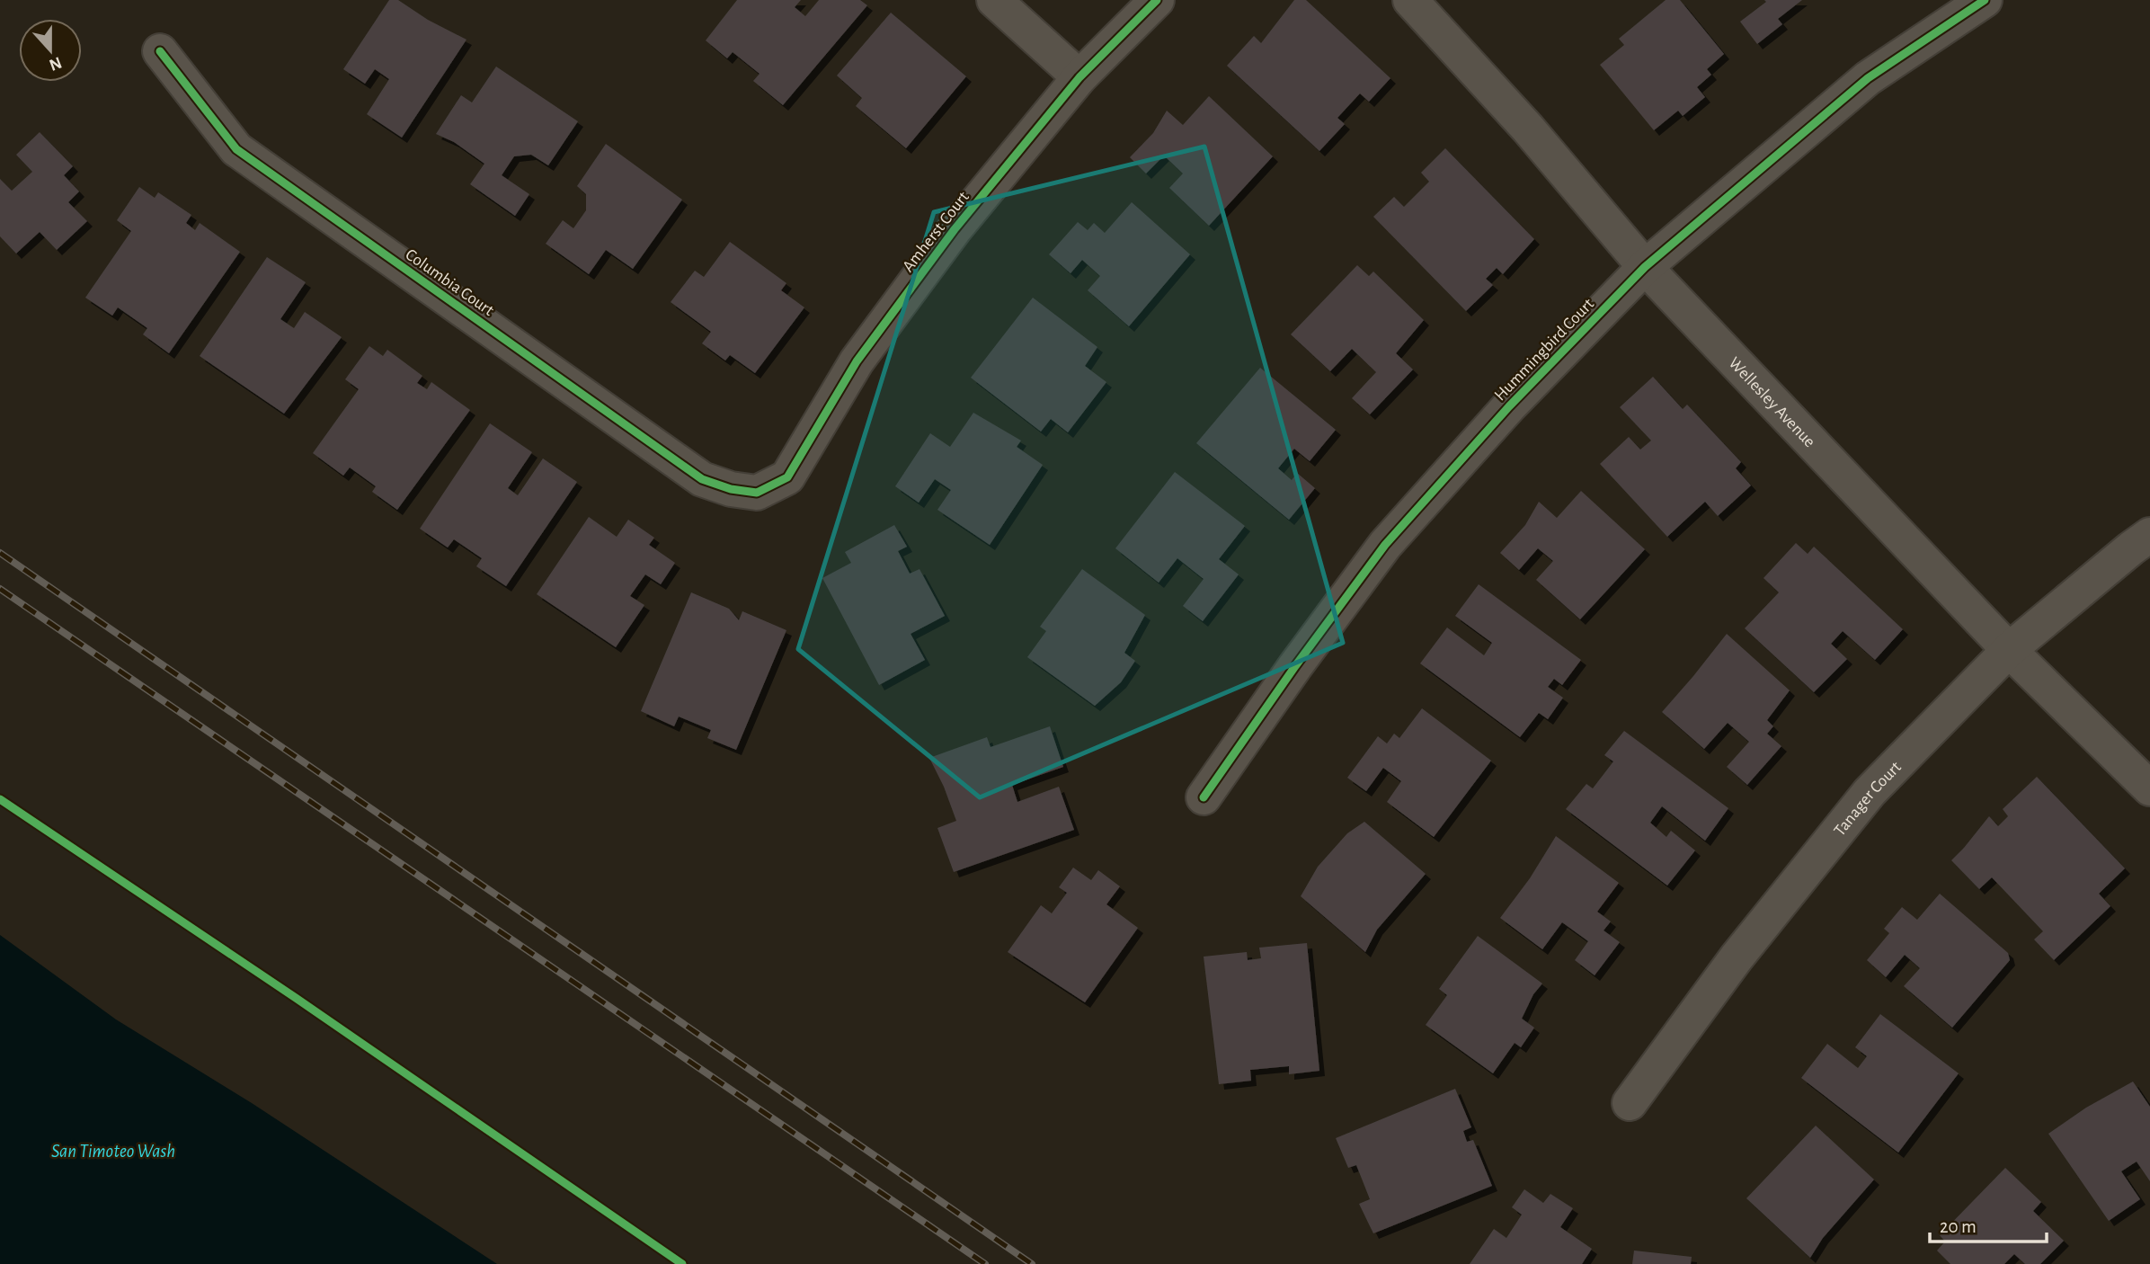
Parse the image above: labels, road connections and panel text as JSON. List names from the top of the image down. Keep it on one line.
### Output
{"streets":{"street":["Amherst Court","Columbia Court","Hummingbird Court","Wellesley Avenue","Tanager Court"]},"crossings":[["Amherst Court","Columbia Court"],["Hummingbird Court","Wellesley Avenue"],["Wellesley Avenue","Tanager Court"]],"water":["San Timoteo Wash"],"scale_bar":"20 m","north":"bottom"}
